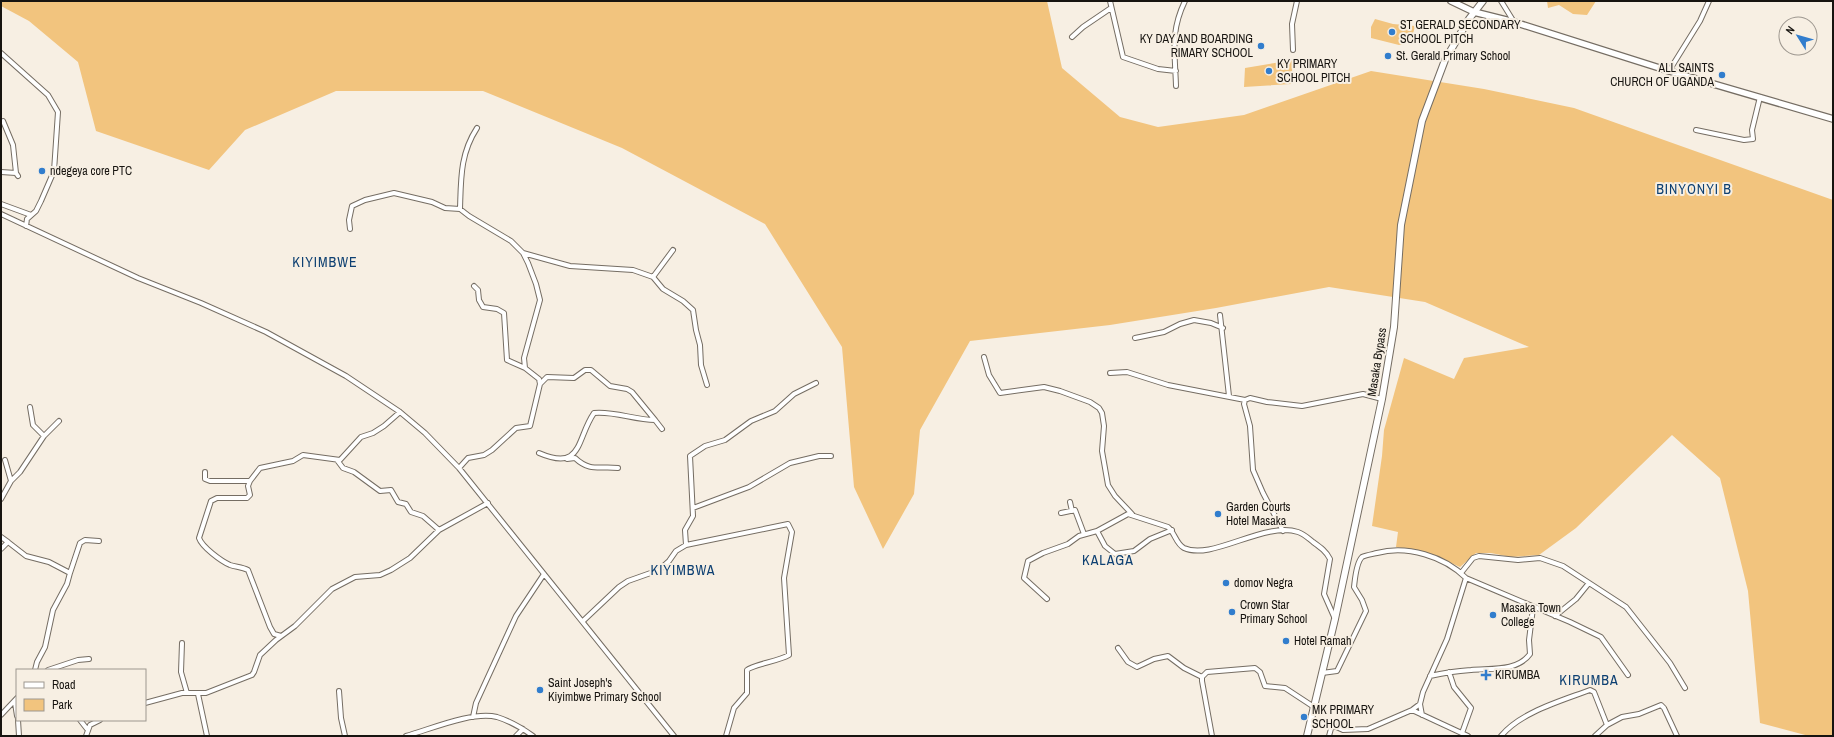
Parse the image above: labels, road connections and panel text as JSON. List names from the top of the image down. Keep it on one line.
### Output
{"streets":{"highway":["Masaka Bypass"]},"districts":["BINYONYI B","KIYIMBWE","KALAGA","KIYIMBWA","KIRUMBA"],"places":{"other":["ST GERALD SECONDARY SCHOOL PITCH","KY DAY AND BOARDING RIMARY SCHOOL","St. Gerald Primary School","KY PRIMARY SCHOOL PITCH","ALL SAINTS CHURCH OF UGANDA","ndegeya core PTC","Garden Courts Hotel Masaka","domov Negra","Crown Star Primary School","Masaka Town College","Hotel Ramah","Saint Joseph's Kiyimbwe Primary School","MK PRIMARY SCHOOL"],"health":["KIRUMBA"]},"legend":["Road","Park"],"north":"top left"}
